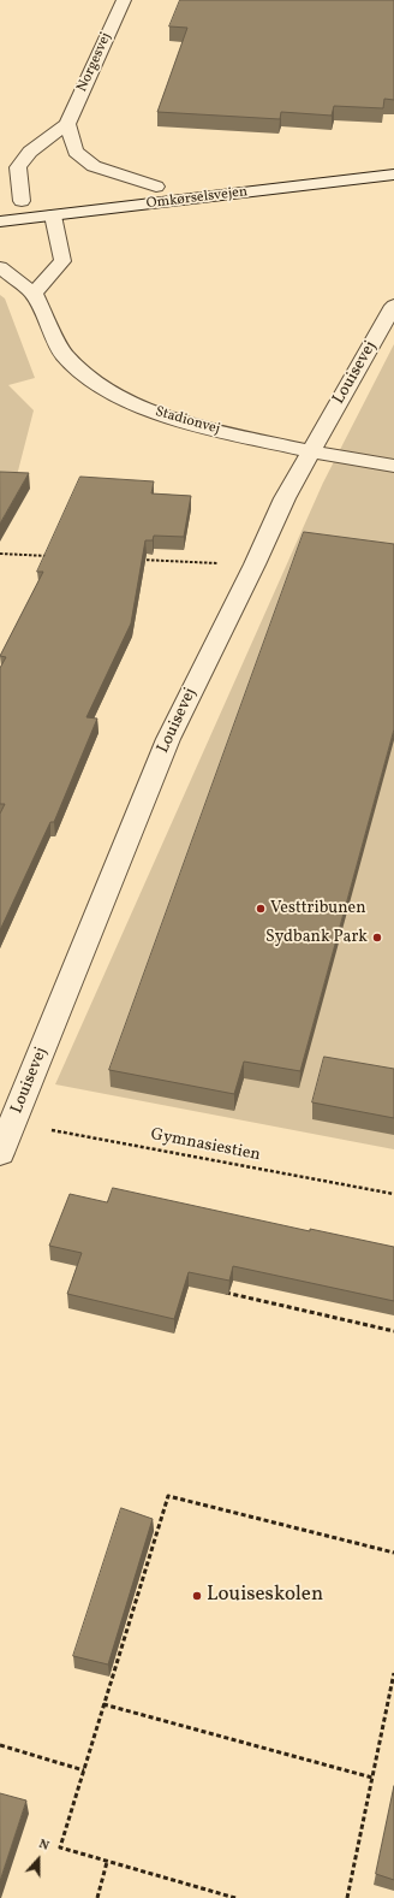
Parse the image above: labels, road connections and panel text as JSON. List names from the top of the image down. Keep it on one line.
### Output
{"streets":{"street":["Norgesvej","Omkørselsvejen","Louisevej","Stadionvej"],"path":["Gymnasiestien"]},"crossings":[["Louisevej","Stadionvej"],["Louisevej","Gymnasiestien"]],"places":["Vesttribunen","Sydbank Park","Louiseskolen"],"north":"top"}
